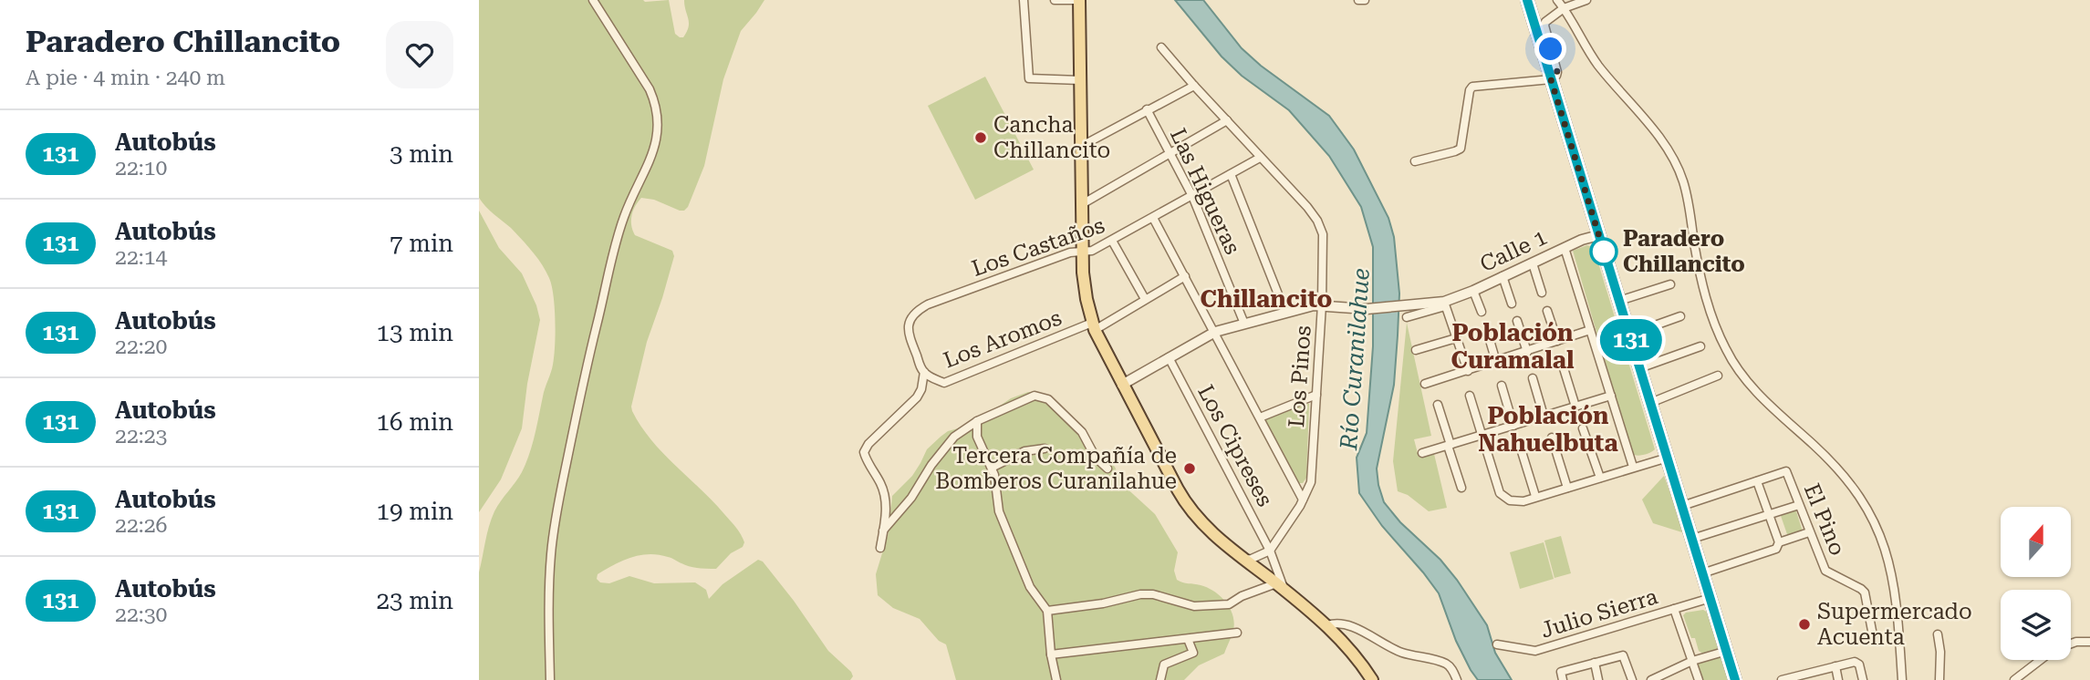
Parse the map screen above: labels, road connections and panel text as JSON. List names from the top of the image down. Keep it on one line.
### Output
{"streets":{"street":["Las Higueras","Los Castaños","Calle 1","Los Aromos","Los Pinos","Los Cipreses","El Pino","Julio Sierra"]},"crossings":[["Las Higueras","Los Castaños"],["Las Higueras","Calle 1"],["Los Castaños","Los Aromos"],["Los Castaños","Los Pinos"],["Calle 1","Los Pinos"],["Calle 1","Los Cipreses"],["Los Pinos","Los Cipreses"]],"districts":["Chillancito","Población Curamalal","Población Nahuelbuta"],"water":["Río Curanilahue"],"places":["Cancha Chillancito","Paradero Chillancito","Tercera Compañía de Bomberos Curanilahue","Supermercado Acuenta"],"lines":["bus line 131"],"north":"top","page":{"heading":["Paradero Chillancito","A pie · 4 min · 240 m"],"on_map":"131","list":[{"mark":"131","name":"Autobús","note":"22:10","value":"3 min"},{"mark":"131","name":"Autobús","note":"22:14","value":"7 min"},{"mark":"131","name":"Autobús","note":"22:20","value":"13 min"},{"mark":"131","name":"Autobús","note":"22:23","value":"16 min"},{"mark":"131","name":"Autobús","note":"22:26","value":"19 min"},{"mark":"131","name":"Autobús","note":"22:30","value":"23 min"}]}}
